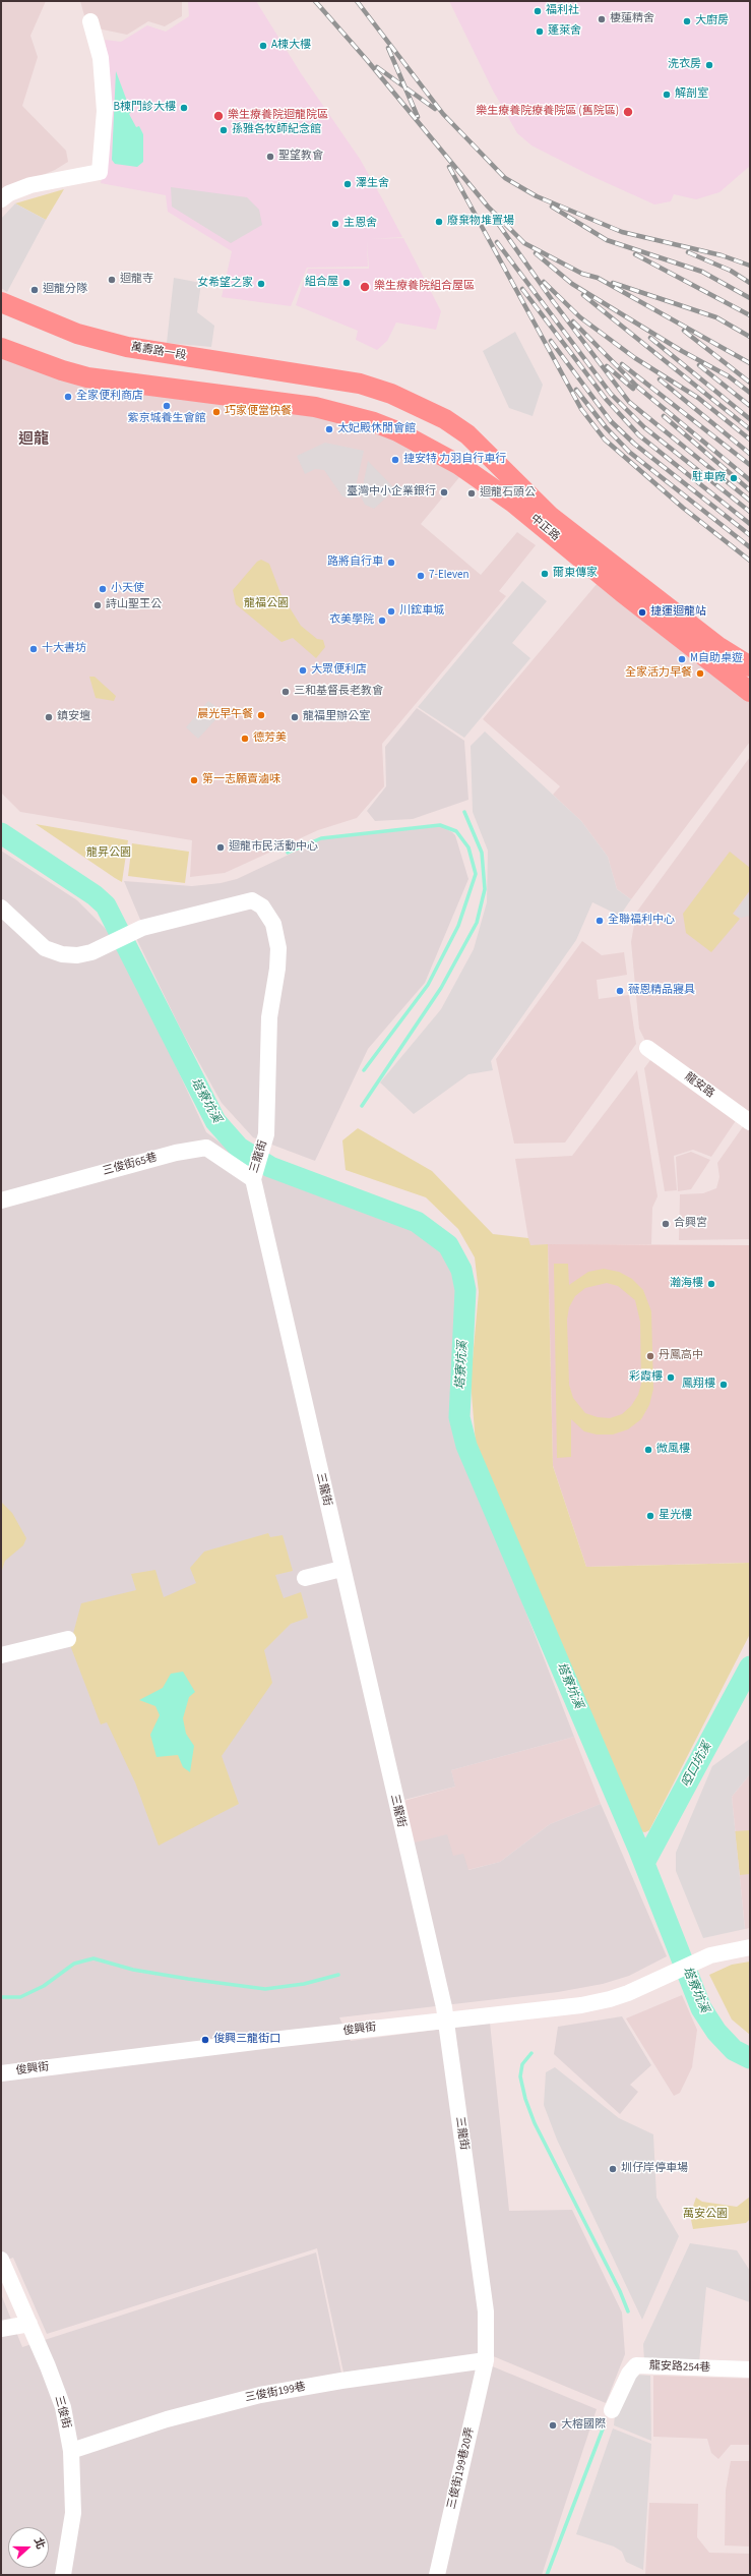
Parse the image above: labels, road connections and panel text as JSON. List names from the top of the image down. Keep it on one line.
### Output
{"streets":{"main road":["萬壽路一段","中正路"],"street":["龍安路","三龍街","三俊街65巷","俊興街","龍安路254巷","三俊街199巷","三俊街","三俊街199巷20弄"]},"crossings":[["萬壽路一段","中正路"],["三龍街","三俊街65巷"],["三龍街","俊興街"],["三龍街","三俊街199巷"],["三龍街","三俊街199巷20弄"],["三俊街199巷","三俊街"],["三俊街199巷","三俊街199巷20弄"]],"districts":["迴龍"],"water":["塔寮坑溪","啞口坑溪"],"parks":["龍福公園","龍昇公園","萬安公園"],"places":["福利社","棲蓮精舍","大廚房","蓬萊舍","A棟大樓","洗衣房","解剖室","B棟門診大樓","樂生療養院療養院區 (舊院區)","樂生療養院迴龍院區","孫雅各牧師紀念館","聖望教會","澤生舍","廢棄物堆置場","主恩舍","迴龍寺","組合屋","女希望之家","樂生療養院組合屋區","迴龍分隊","全家便利商店","紫京城養生會館","巧家便當快餐","太妃殿休閒會館","捷安特 力羽自行車行","駐車廠","臺灣中小企業銀行","迴龍石頭公","路將自行車","爾東傳家","7-Eleven","小天使","詩山聖王公","川鋐車城","捷運迴龍站","衣美學院","十大書坊","M自助桌遊","大眾便利店","全家活力早餐","三和基督長老教會","晨光早午餐","鎮安壇","龍福里辦公室","德芳美","第一志願賣滷味","迴龍市民活動中心","全聯福利中心","薇恩精品寢具","合興宮","瀚海樓","丹鳳高中","彩霞樓","鳳翔樓","微風樓","星光樓","俊興三龍街口","圳仔岸停車場","大榕國際"],"north":"right"}
